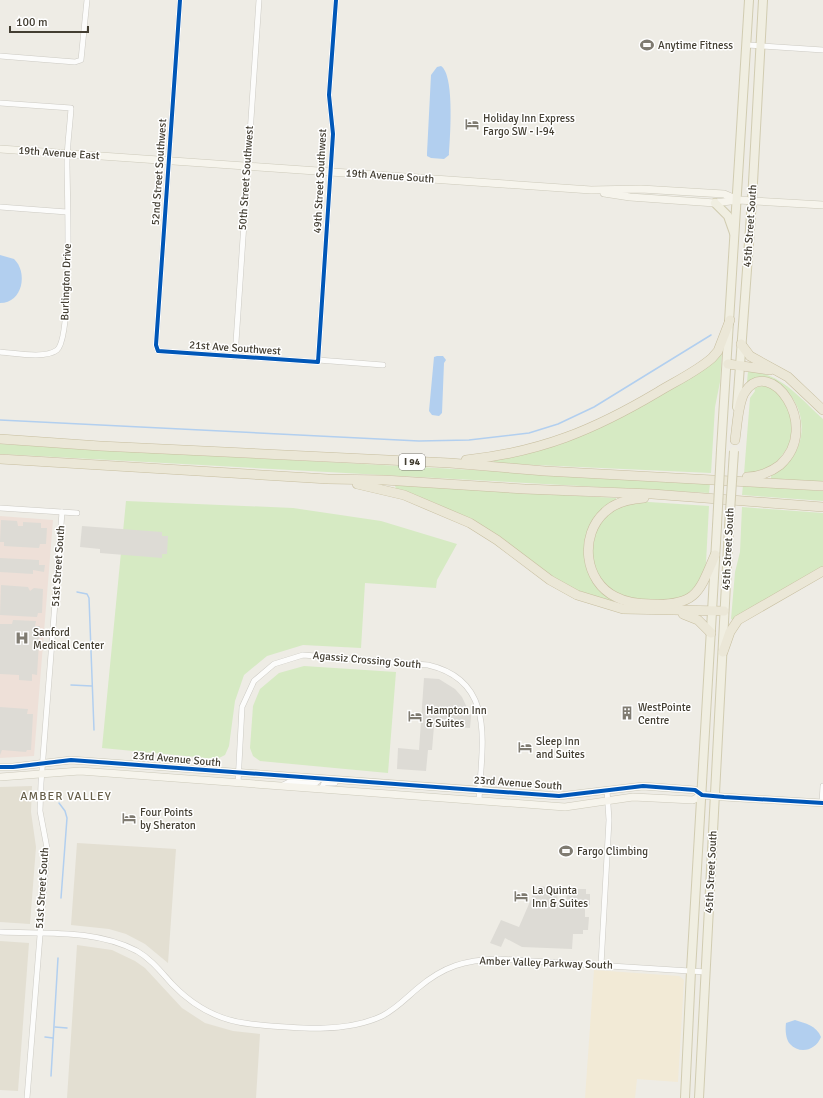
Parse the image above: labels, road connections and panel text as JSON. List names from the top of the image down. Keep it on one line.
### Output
{"streets":{"highway":["I 94"],"main road":["45th Street South"],"street":["19th Avenue East","52nd Street Southwest","19th Avenue South","50th Street Southwest","49th Street Southwest","Burlington Drive","21st Ave Southwest","51st Street South","Agassiz Crossing South","23rd Avenue South","Amber Valley Parkway South"]},"crossings":[["19th Avenue East","19th Avenue South"],["19th Avenue East","Burlington Drive"],["52nd Street Southwest","19th Avenue South"],["52nd Street Southwest","21st Ave Southwest"],["19th Avenue South","50th Street Southwest"],["19th Avenue South","49th Street Southwest"],["19th Avenue South","45th Street South"],["50th Street Southwest","21st Ave Southwest"],["49th Street Southwest","21st Ave Southwest"],["45th Street South","23rd Avenue South"],["45th Street South","Amber Valley Parkway South"],["51st Street South","23rd Avenue South"],["51st Street South","Amber Valley Parkway South"],["Agassiz Crossing South","23rd Avenue South"]],"districts":["AMBER VALLEY"],"places":{"sports":["Anytime Fitness","Fargo Climbing"],"hotel":["Holiday Inn Express Fargo SW - I-94","Hampton Inn & Suites","Sleep Inn and Suites","Four Points by Sheraton","La Quinta Inn & Suites"],"hospital":["Sanford Medical Center"],"building":["WestPointe Centre"]},"scale_bar":"100 m"}
